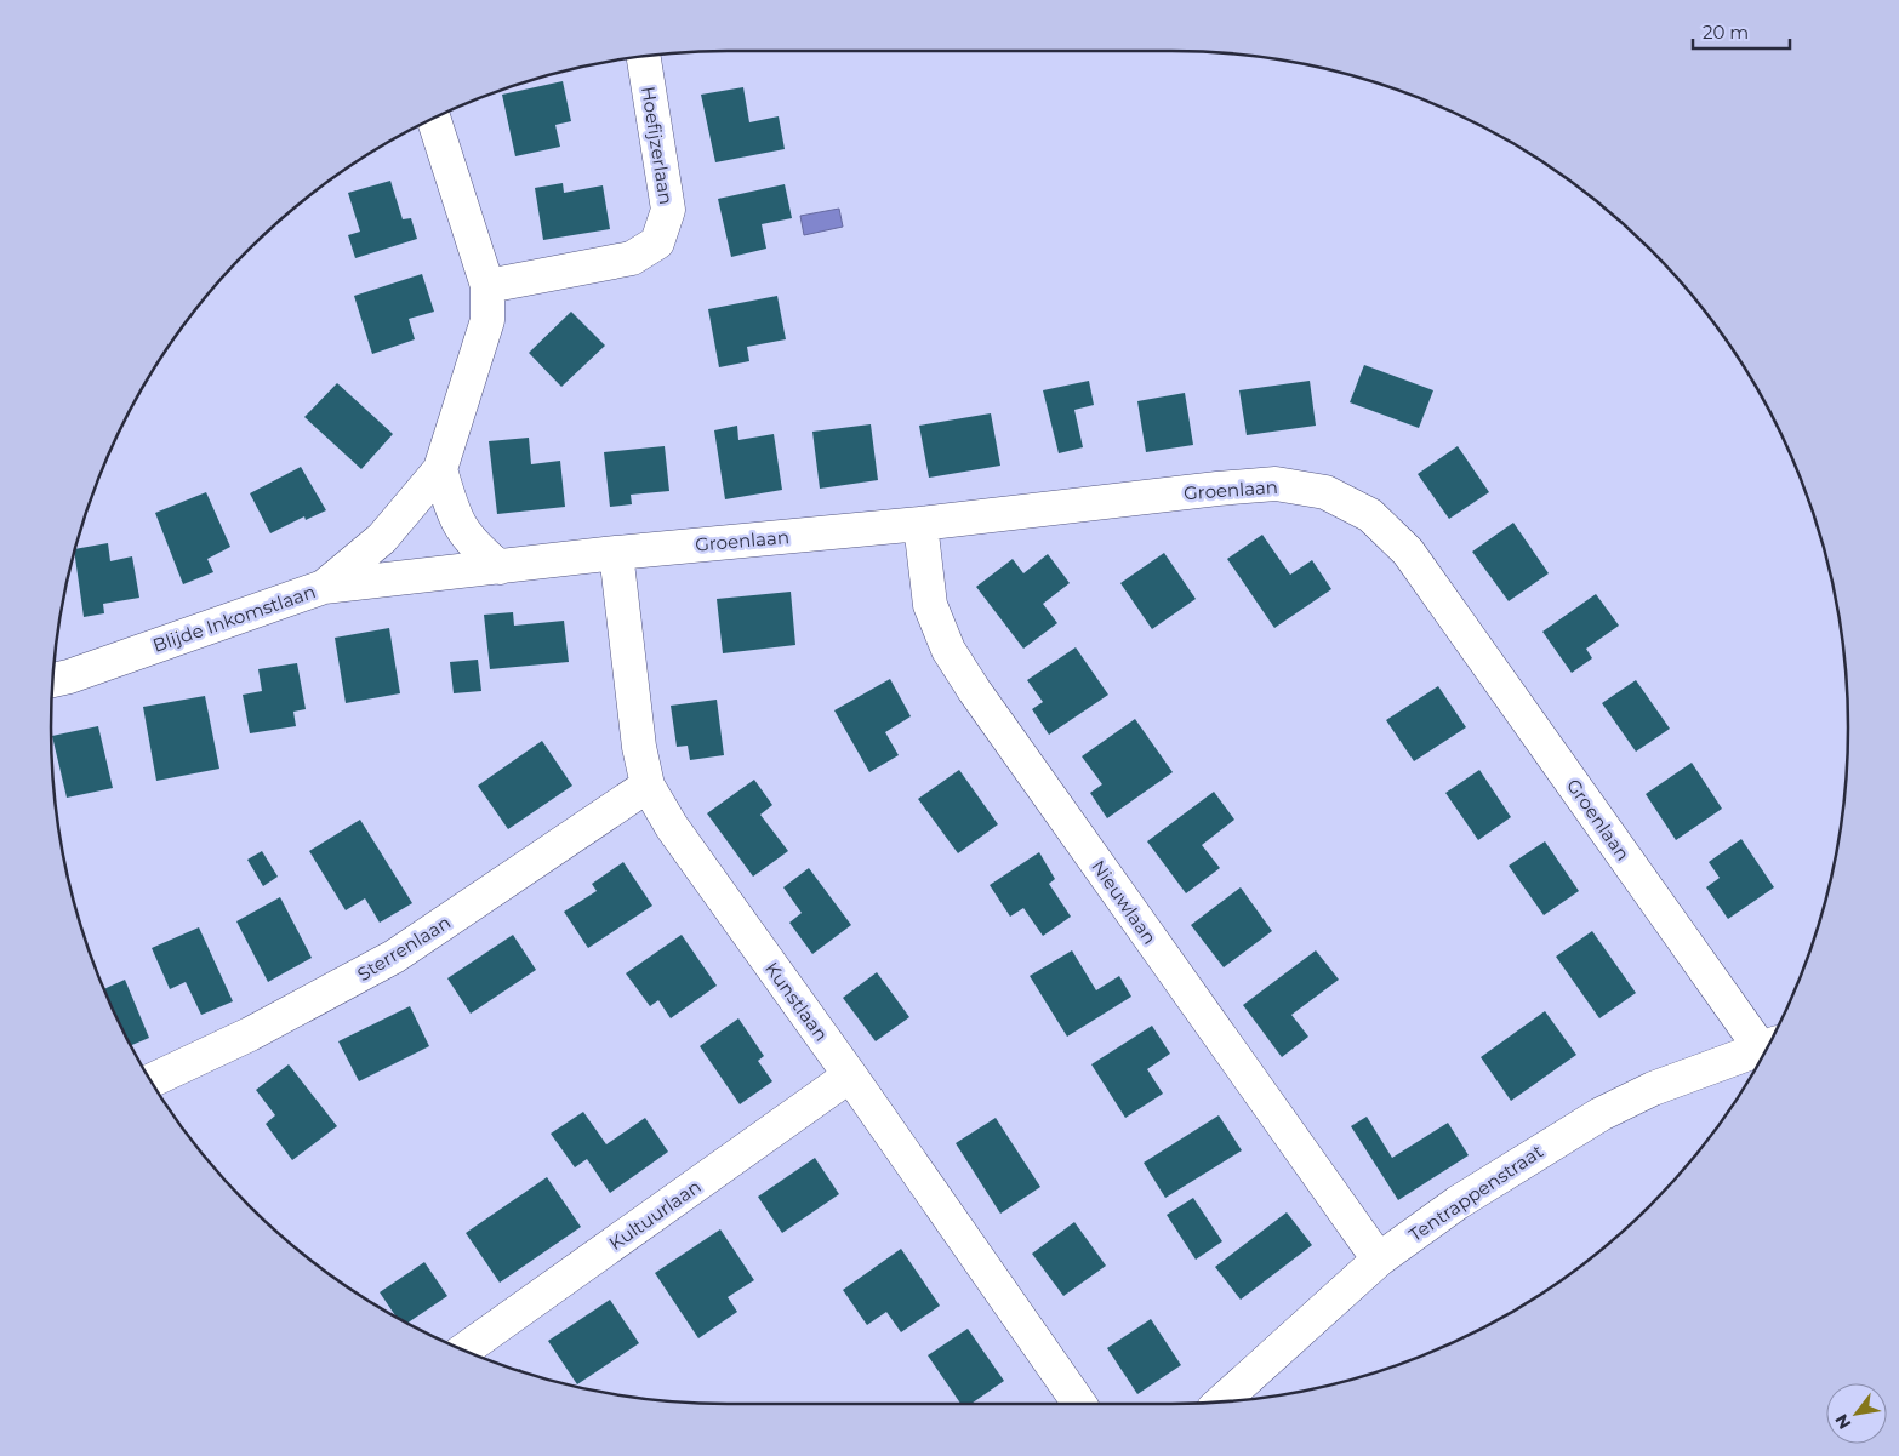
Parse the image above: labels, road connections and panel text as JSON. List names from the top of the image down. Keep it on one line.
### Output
{"streets":{"street":["Hoefijzerlaan","Groenlaan","Blijde Inkomstlaan","Nieuwlaan","Sterrenlaan","Kunstlaan","Tentrappenstraat","Kultuurlaan"]},"crossings":[["Hoefijzerlaan","Blijde Inkomstlaan"],["Groenlaan","Blijde Inkomstlaan"],["Groenlaan","Nieuwlaan"],["Groenlaan","Kunstlaan"],["Nieuwlaan","Tentrappenstraat"],["Sterrenlaan","Kunstlaan"],["Kunstlaan","Kultuurlaan"]],"scale_bar":"20 m","north":"bottom left"}
